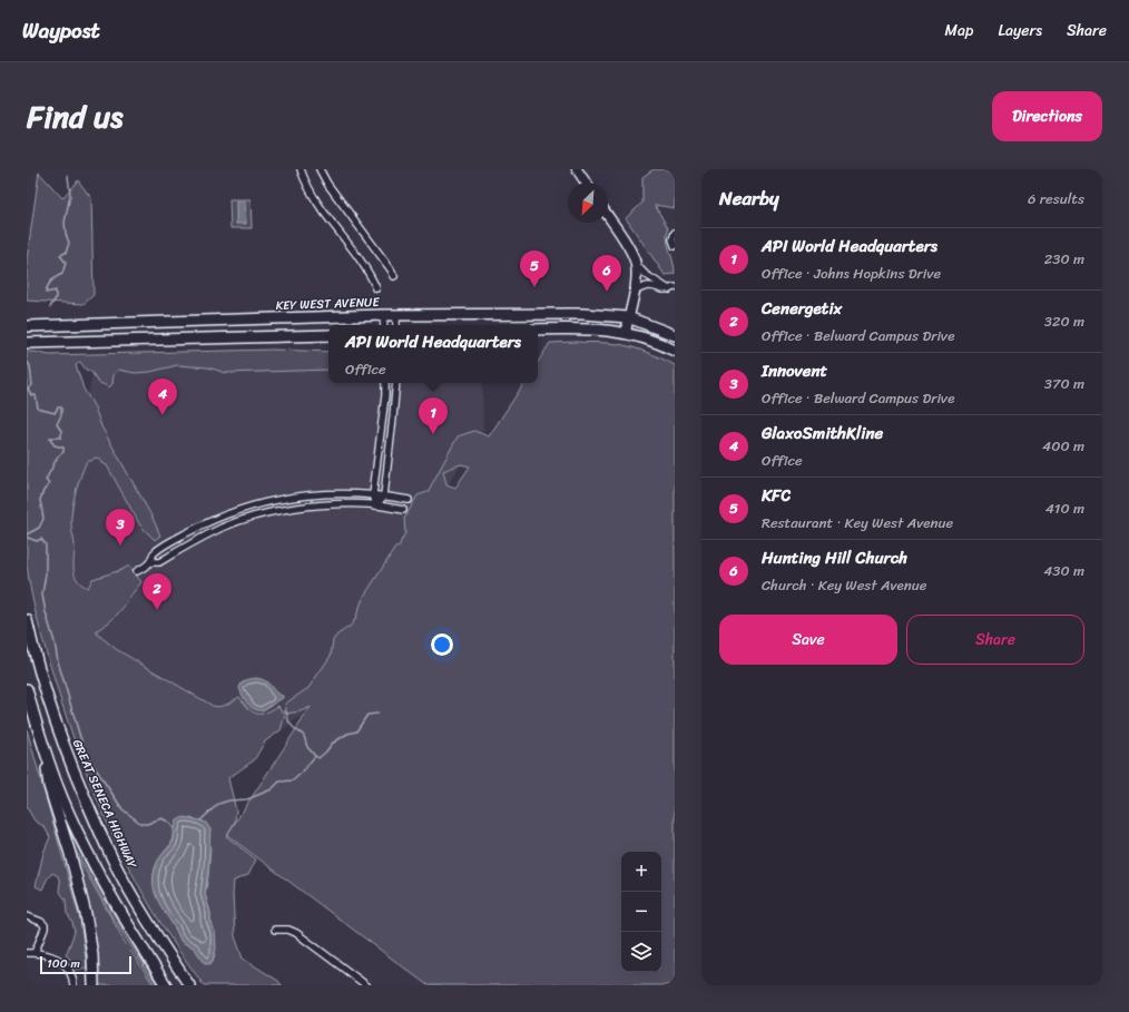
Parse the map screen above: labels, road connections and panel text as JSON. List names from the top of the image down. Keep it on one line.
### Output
{"streets":{"main road":["KEY WEST AVENUE","GREAT SENECA HIGHWAY"]},"scale_bar":"100 m","north":"bottom left","page":{"header":"Waypost","nav":["Map","Layers","Share"],"title":"Find us","buttons":["Directions",["Save","Share"]],"heading":["Nearby","6 results"],"list":[{"mark":"1","name":"API World Headquarters","note":"Office · Johns Hopkins Drive","value":"230 m"},{"mark":"2","name":"Cenergetix","note":"Office · Belward Campus Drive","value":"320 m"},{"mark":"3","name":"Innovent","note":"Office · Belward Campus Drive","value":"370 m"},{"mark":"4","name":"GlaxoSmithKline","note":"Office","value":"400 m"},{"mark":"5","name":"KFC","note":"Restaurant · Key West Avenue","value":"410 m"},{"mark":"6","name":"Hunting Hill Church","note":"Church · Key West Avenue","value":"430 m"}],"pins":["5","6","4","1","3","2"],"popup":["API World Headquarters","Office"],"map_buttons":["+","−"],"scale":"100 m"}}
